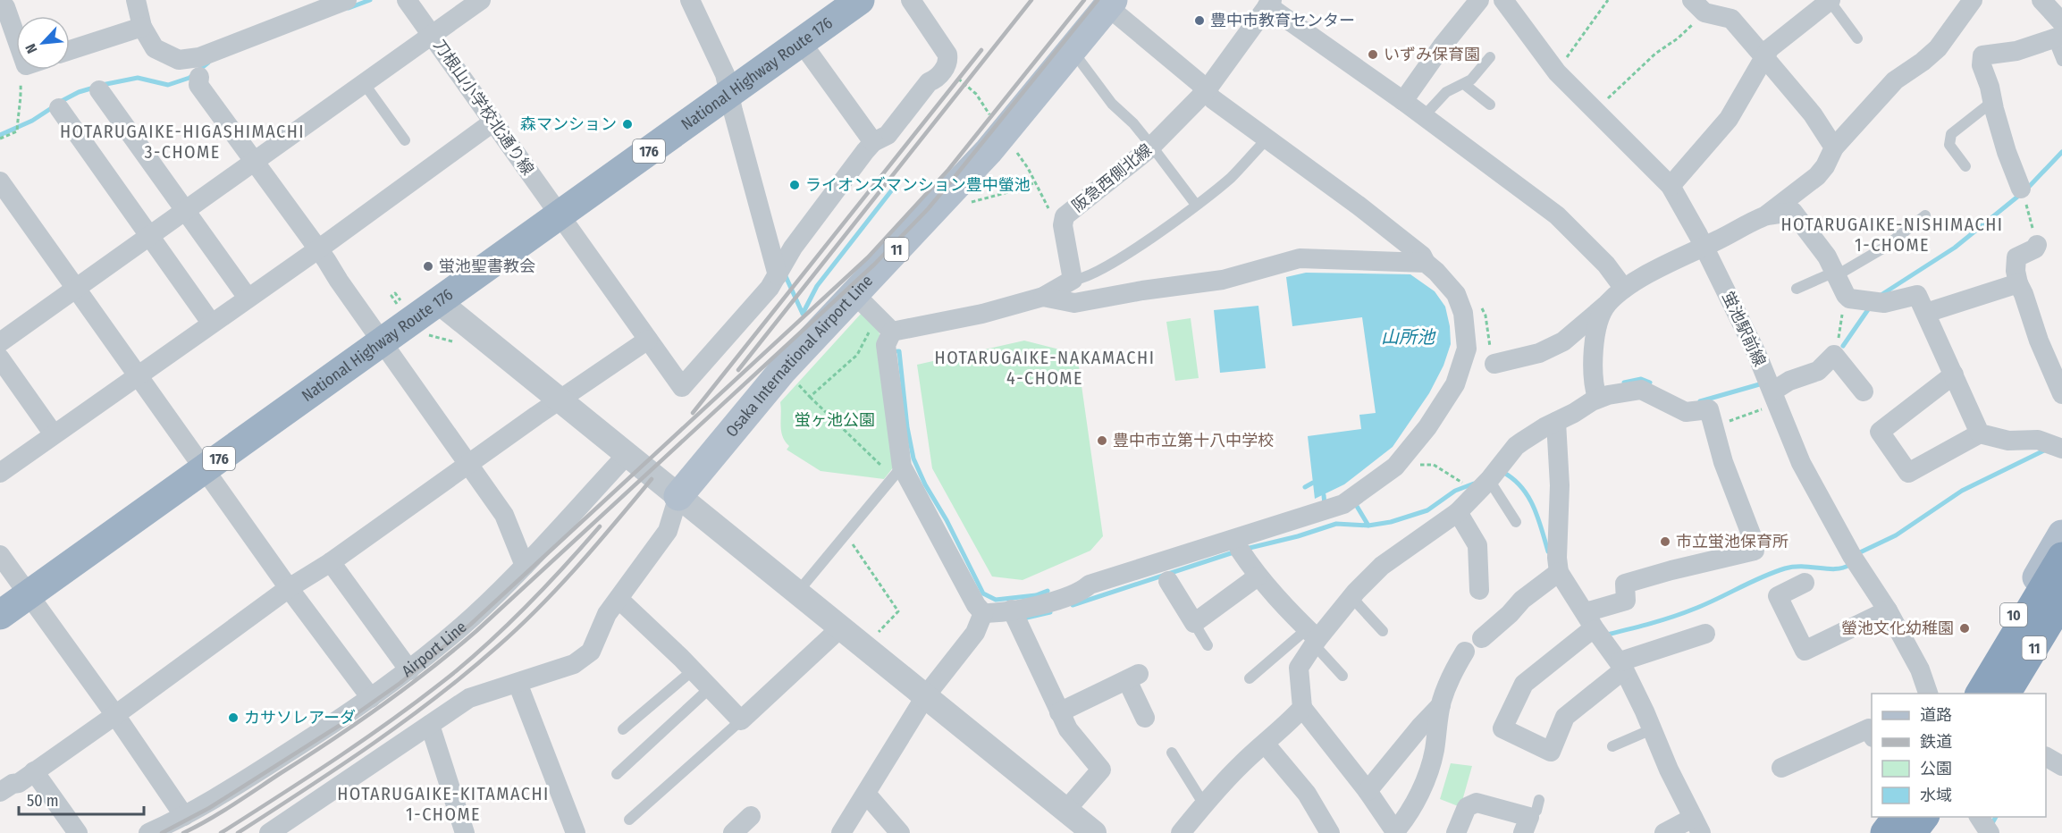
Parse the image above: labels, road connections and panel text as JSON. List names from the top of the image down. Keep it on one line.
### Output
{"streets":{"highway":["National Highway Route 176","176","11"],"main road":["Osaka International Airport Line","10"],"street":["刀根山小学校北通り線","阪急西側北線","蛍池駅前線","Airport Line"]},"crossings":[["National Highway Route 176","刀根山小学校北通り線"]],"districts":["HOTARUGAIKE-HIGASHIMACHI 3-CHOME","HOTARUGAIKE-NISHIMACHI 1-CHOME","HOTARUGAIKE-NAKAMACHI 4-CHOME","HOTARUGAIKE-KITAMACHI 1-CHOME"],"water":["山所池"],"parks":["蛍ヶ池公園"],"places":["豊中市教育センター","いずみ保育園","森マンション","ライオンズマンション豊中螢池","蛍池聖書教会","豊中市立第十八中学校","市立蛍池保育所","螢池文化幼稚園","カサソレアーダ"],"legend":["道路","鉄道","公園","水域"],"scale_bar":"50 m","north":"bottom left"}
